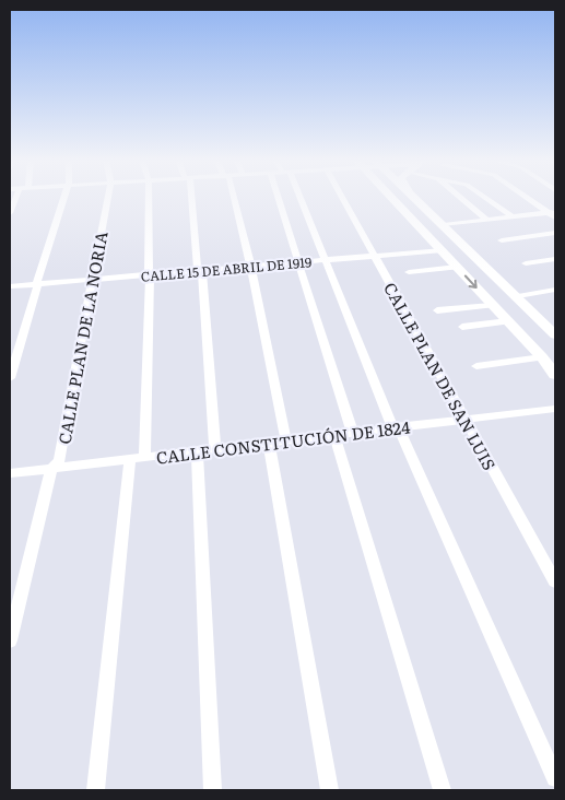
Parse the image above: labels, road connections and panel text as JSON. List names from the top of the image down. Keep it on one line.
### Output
{"streets":{"street":["CALLE 15 DE ABRIL DE 1919","CALLE PLAN DE LA NORIA","CALLE PLAN DE SAN LUIS","CALLE CONSTITUCIÓN DE 1824"]},"crossings":[["CALLE 15 DE ABRIL DE 1919","CALLE PLAN DE LA NORIA"],["CALLE 15 DE ABRIL DE 1919","CALLE PLAN DE SAN LUIS"],["CALLE PLAN DE LA NORIA","CALLE CONSTITUCIÓN DE 1824"],["CALLE PLAN DE SAN LUIS","CALLE CONSTITUCIÓN DE 1824"]]}
